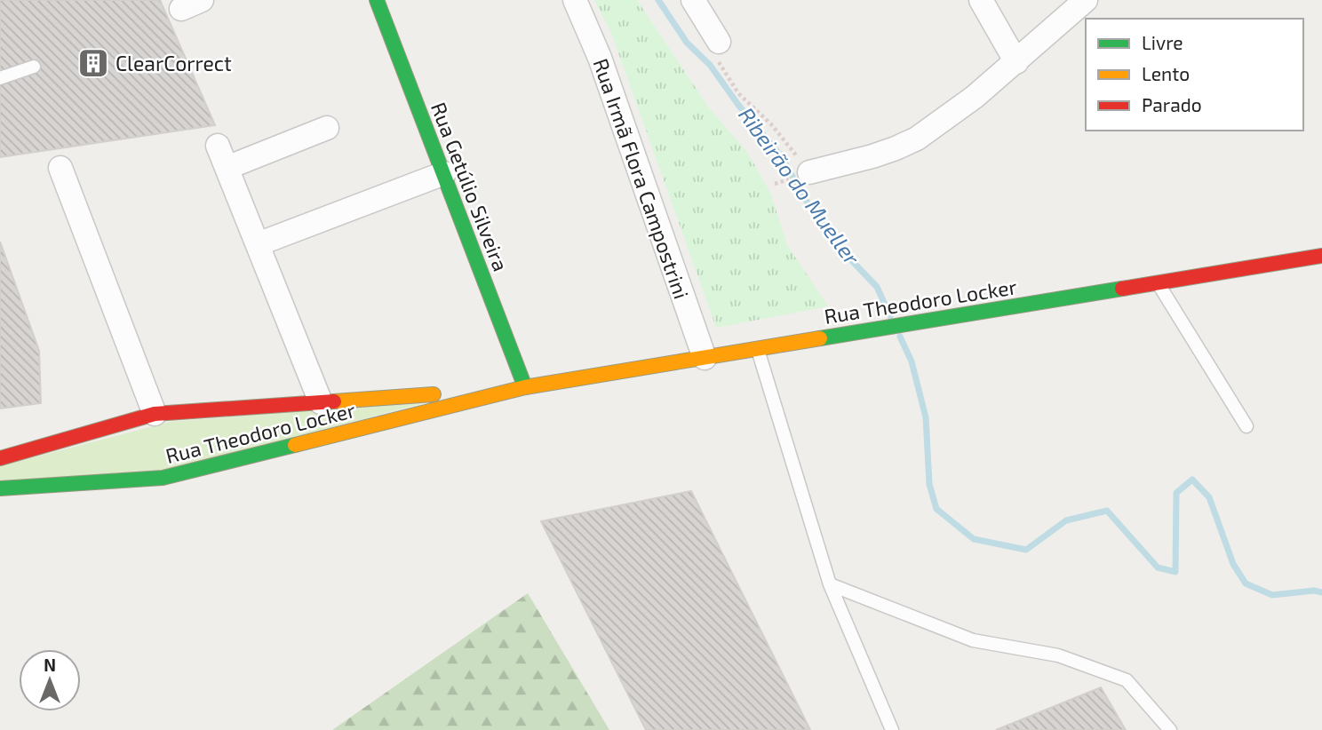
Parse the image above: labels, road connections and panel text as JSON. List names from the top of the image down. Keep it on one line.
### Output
{"streets":{"main road":["Rua Getúlio Silveira","Rua Theodoro Locker"],"street":["Rua Irmã Flora Campostrini"]},"crossings":[["Rua Irmã Flora Campostrini","Rua Theodoro Locker"],["Rua Getúlio Silveira","Rua Theodoro Locker"]],"water":["Ribeirão do Mueller"],"places":{"building":["ClearCorrect"]},"legend":["Livre","Lento","Parado"],"north":"top"}
